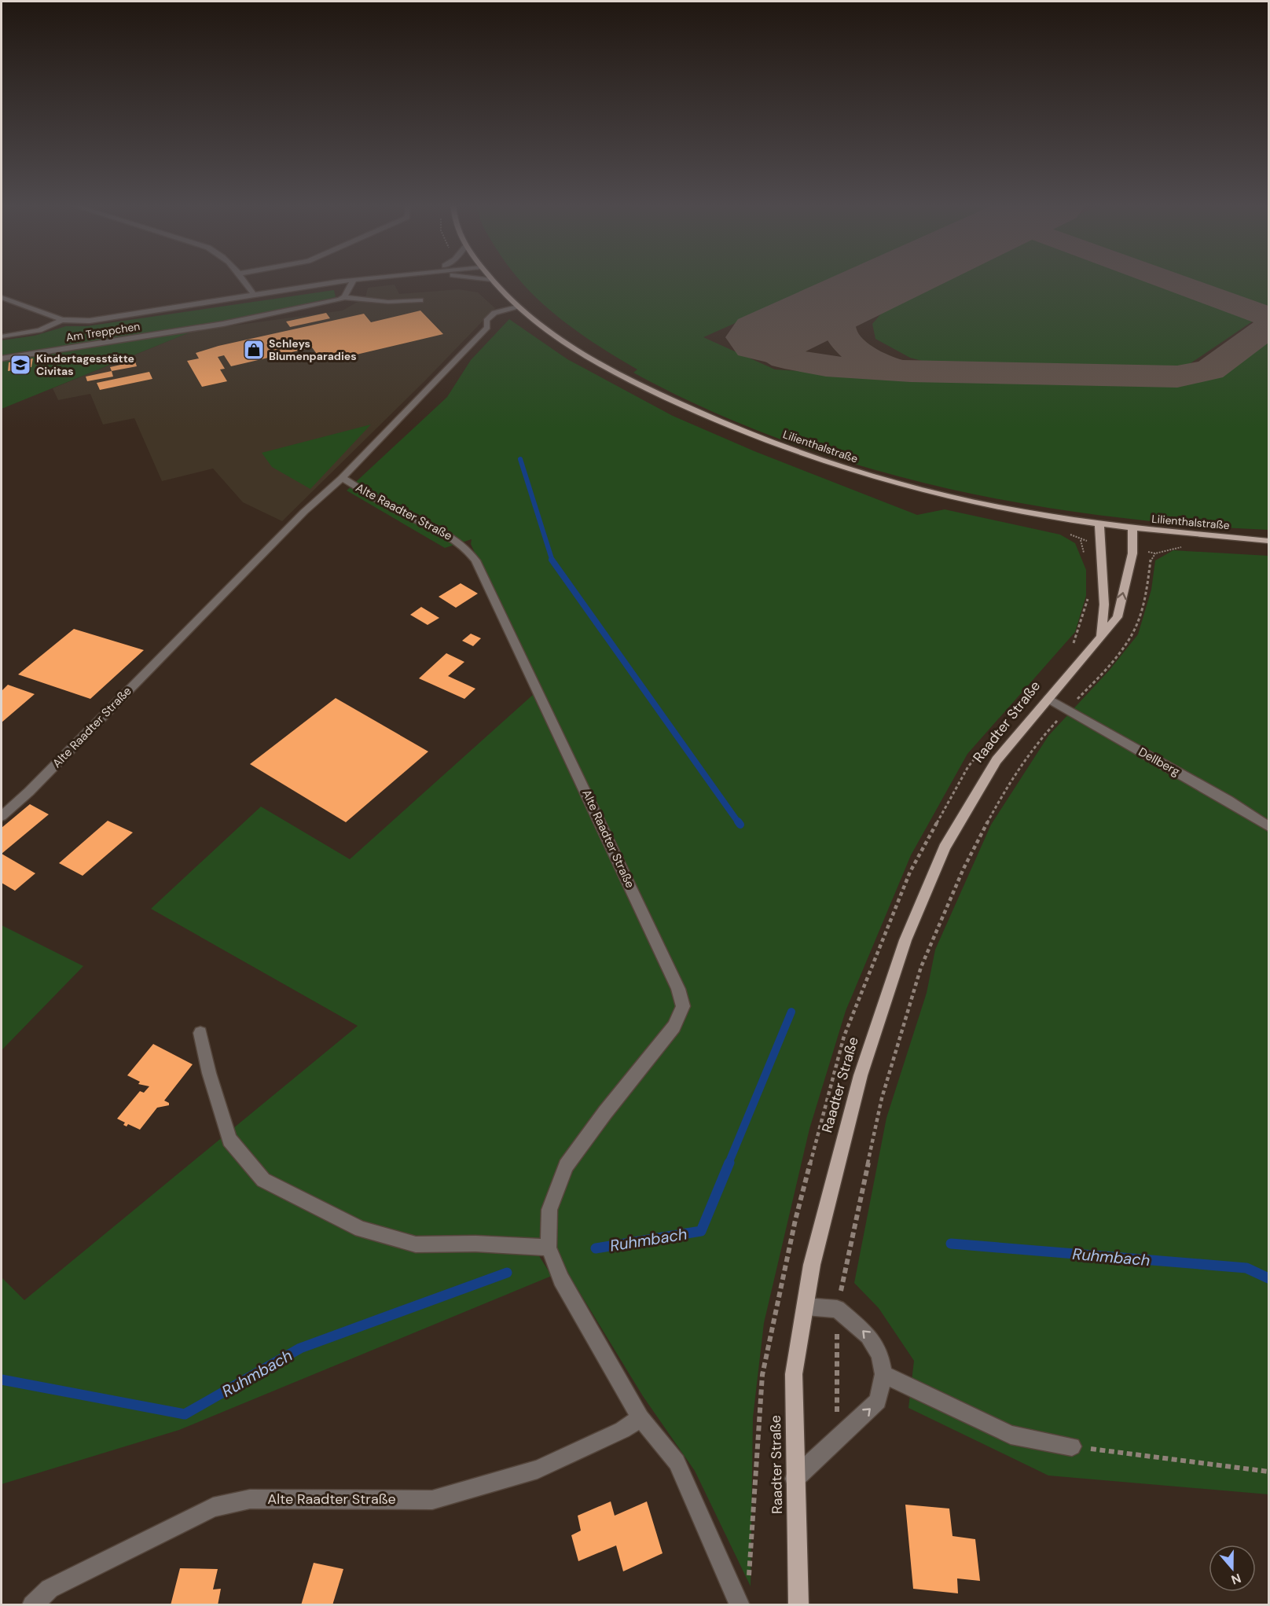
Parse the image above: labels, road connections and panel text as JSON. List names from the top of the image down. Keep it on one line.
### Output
{"streets":{"main road":["Lilienthalstraße","Raadter Straße"],"street":["Am Treppchen","Alte Raadter Straße","Dellberg"]},"crossings":[["Lilienthalstraße","Alte Raadter Straße"],["Lilienthalstraße","Raadter Straße"],["Raadter Straße","Dellberg"]],"water":["Ruhmbach"],"places":{"shop":["Schleys Blumenparadies"],"school or university":["Kindertagesstätte Civitas"]},"north":"bottom"}
